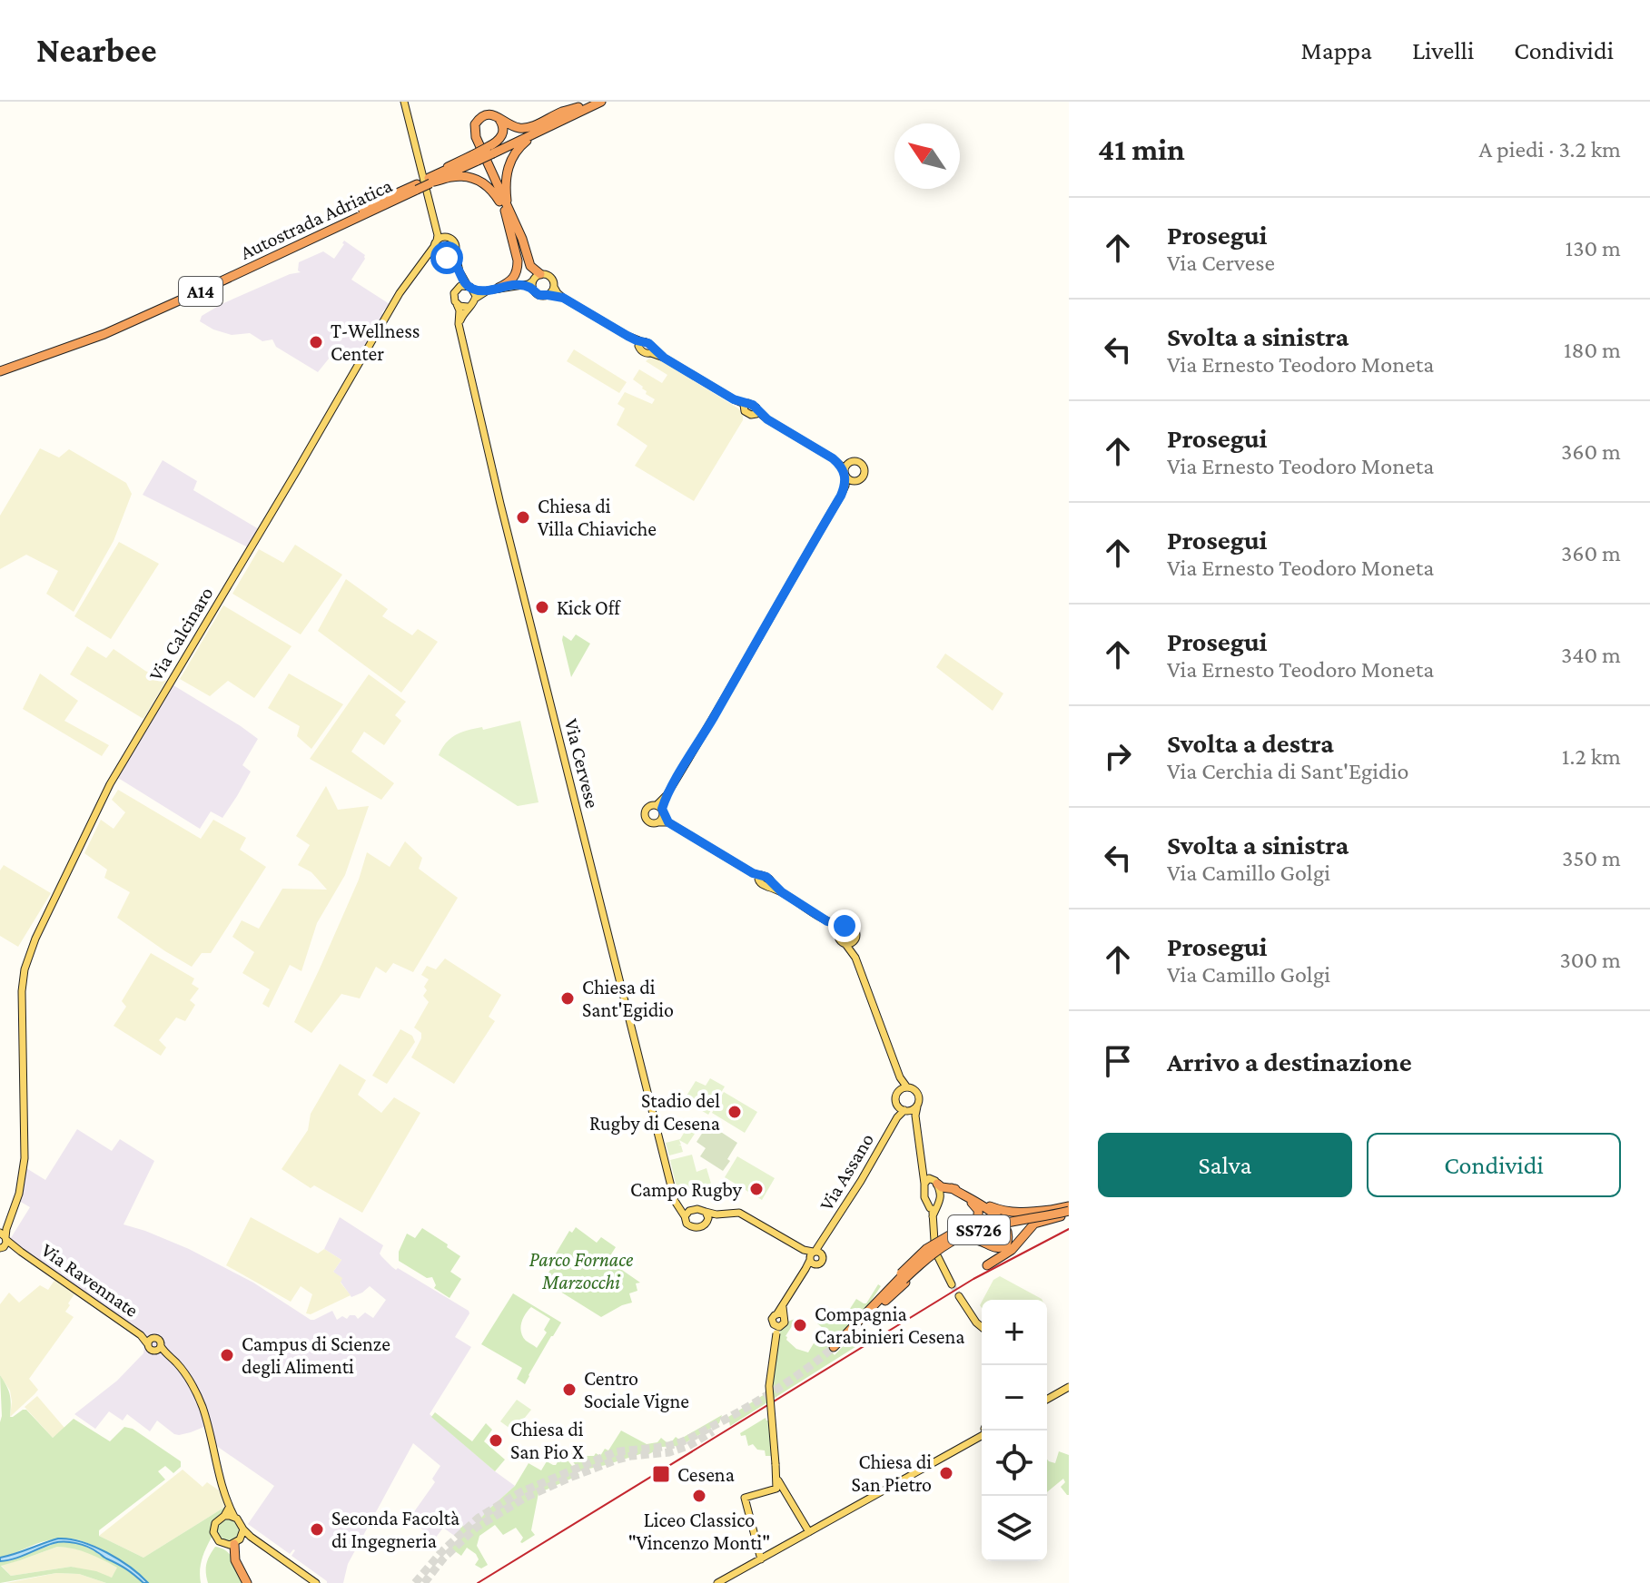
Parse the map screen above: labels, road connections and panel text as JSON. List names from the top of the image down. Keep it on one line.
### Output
{"streets":{"highway":["Autostrada Adriatica","A14","SS726"],"main road":["Via Calcinaro","Via Cervese","Via Assano","Via Ravennate"]},"crossings":[["Via Calcinaro","Via Ravennate"]],"parks":["Parco Fornace Marzocchi"],"places":{"other":["T-Wellness Center","Chiesa di Villa Chiaviche","Kick Off","Chiesa di Sant'Egidio","Stadio del Rugby di Cesena","Campo Rugby","Compagnia Carabinieri Cesena","Campus di Scienze degli Alimenti","Centro Sociale Vigne","Chiesa di San Pio X","Chiesa di San Pietro","Liceo Classico \"Vincenzo Monti\"","Seconda Facoltà di Ingegneria"],"transit":["Cesena"]},"north":"top left","page":{"header":"Nearbee","nav":["Mappa","Livelli","Condividi"],"heading":["41 min","A piedi · 3.2 km"],"list":[["Prosegui","Via Cervese","130 m"],["Svolta a sinistra","Via Ernesto Teodoro Moneta","180 m"],["Prosegui","Via Ernesto Teodoro Moneta","360 m"],["Prosegui","Via Ernesto Teodoro Moneta","360 m"],["Prosegui","Via Ernesto Teodoro Moneta","340 m"],["Svolta a destra","Via Cerchia di Sant'Egidio","1.2 km"],["Svolta a sinistra","Via Camillo Golgi","350 m"],["Prosegui","Via Camillo Golgi","300 m"],"Arrivo a destinazione"],"buttons":["Salva","Condividi"],"map_buttons":["+","−"]}}
